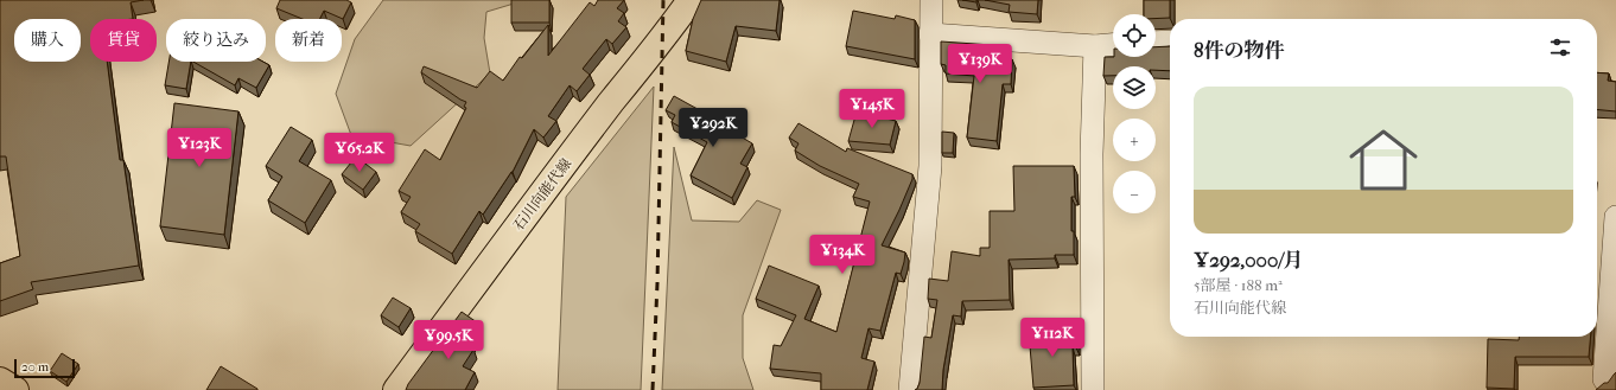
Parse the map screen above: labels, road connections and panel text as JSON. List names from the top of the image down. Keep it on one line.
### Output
{"streets":{"main road":["石川向能代線"]},"scale_bar":"20 m","page":{"map_buttons":["+","−"],"chip":["購入","賃貸","絞り込み","新着"],"heading":"8件の物件","price":["¥139K","¥145K","¥292K","¥123K","¥65.2K","¥134K","¥112K","¥99.5K"],"list":[{"name":"¥292,000/月","note":"5部屋 · 188 m² · 石川向能代線"}],"scale":"20 m"}}
